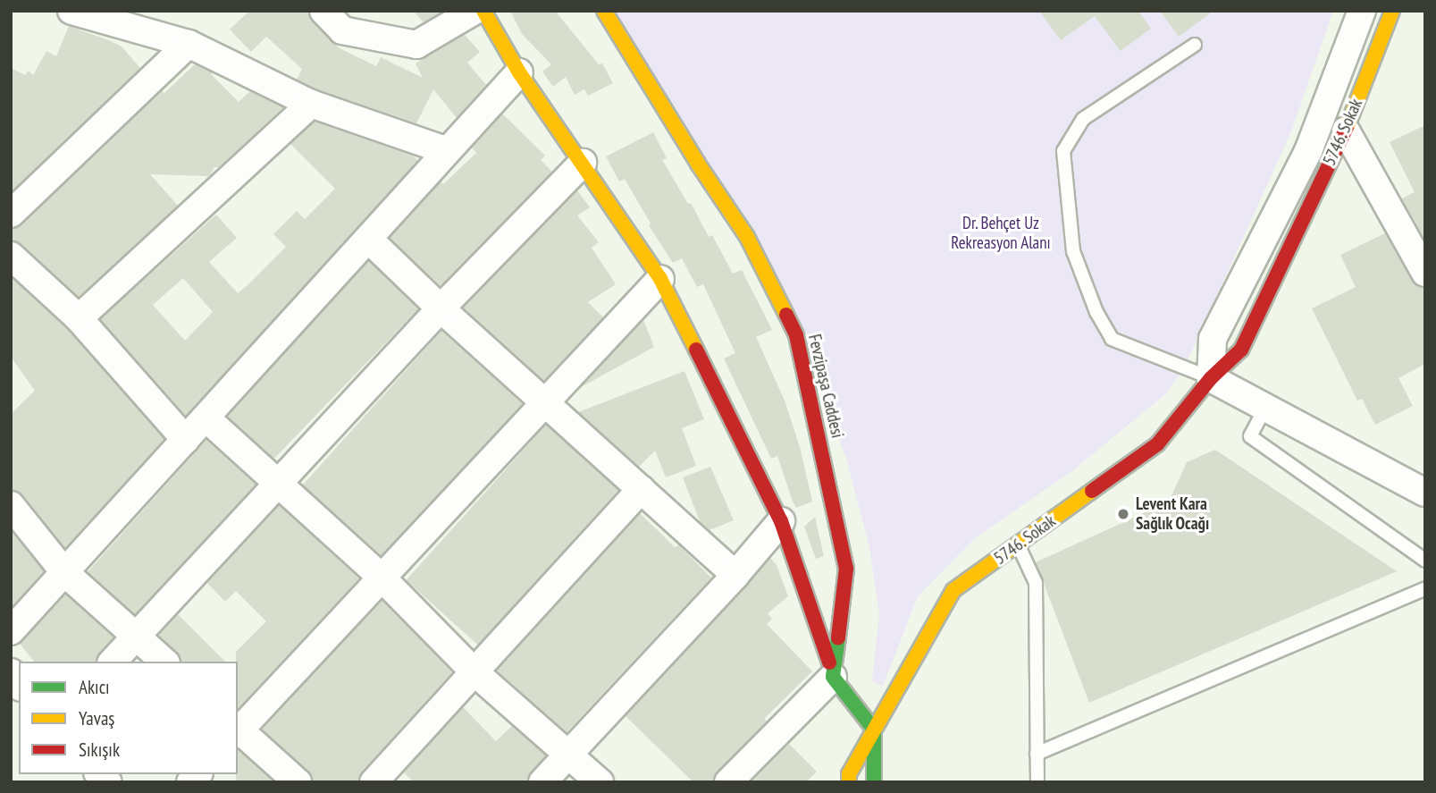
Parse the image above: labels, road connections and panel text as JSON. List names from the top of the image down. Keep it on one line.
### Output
{"streets":{"street":["5746. Sokak","Fevzipaşa Caddesi"]},"parks":["Dr. Behçet Uz Rekreasyon Alanı"],"places":["Levent Kara Sağlık Ocağı"],"legend":["Akıcı","Yavaş","Sıkışık"]}
